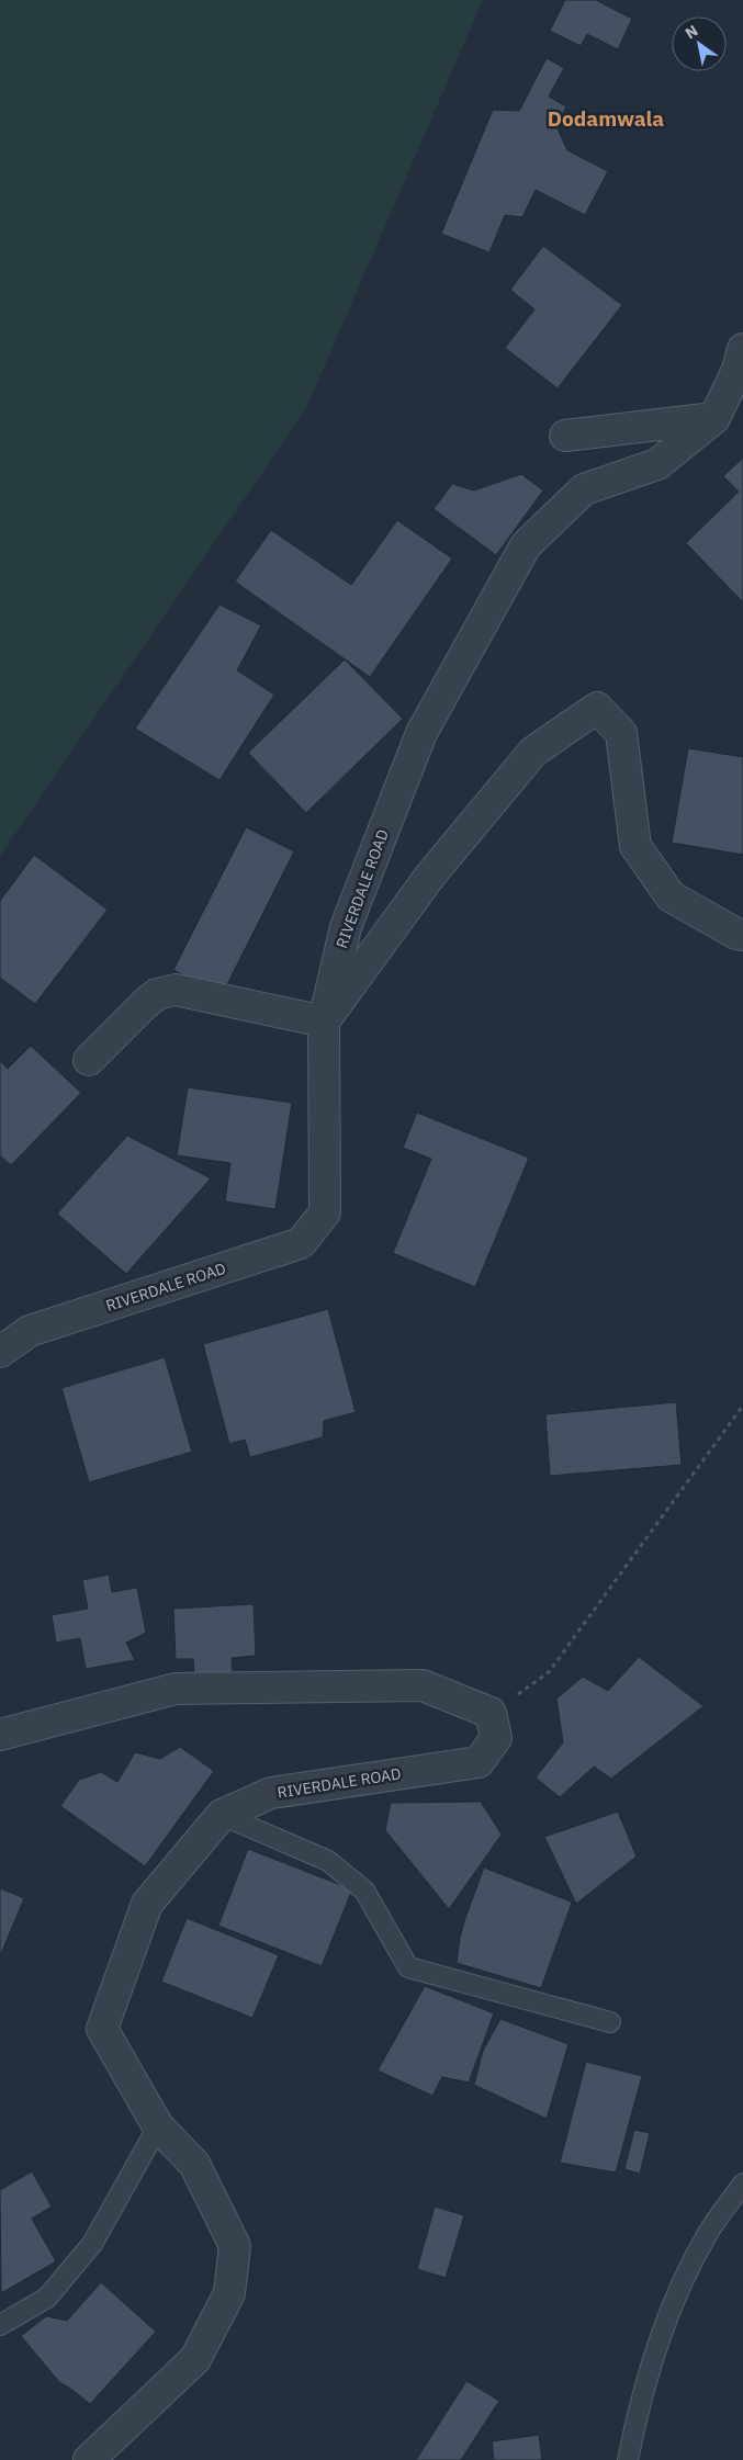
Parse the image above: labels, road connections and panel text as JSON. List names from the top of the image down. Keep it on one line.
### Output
{"streets":{"street":["RIVERDALE ROAD"]},"districts":["Dodamwala"],"north":"top left"}
